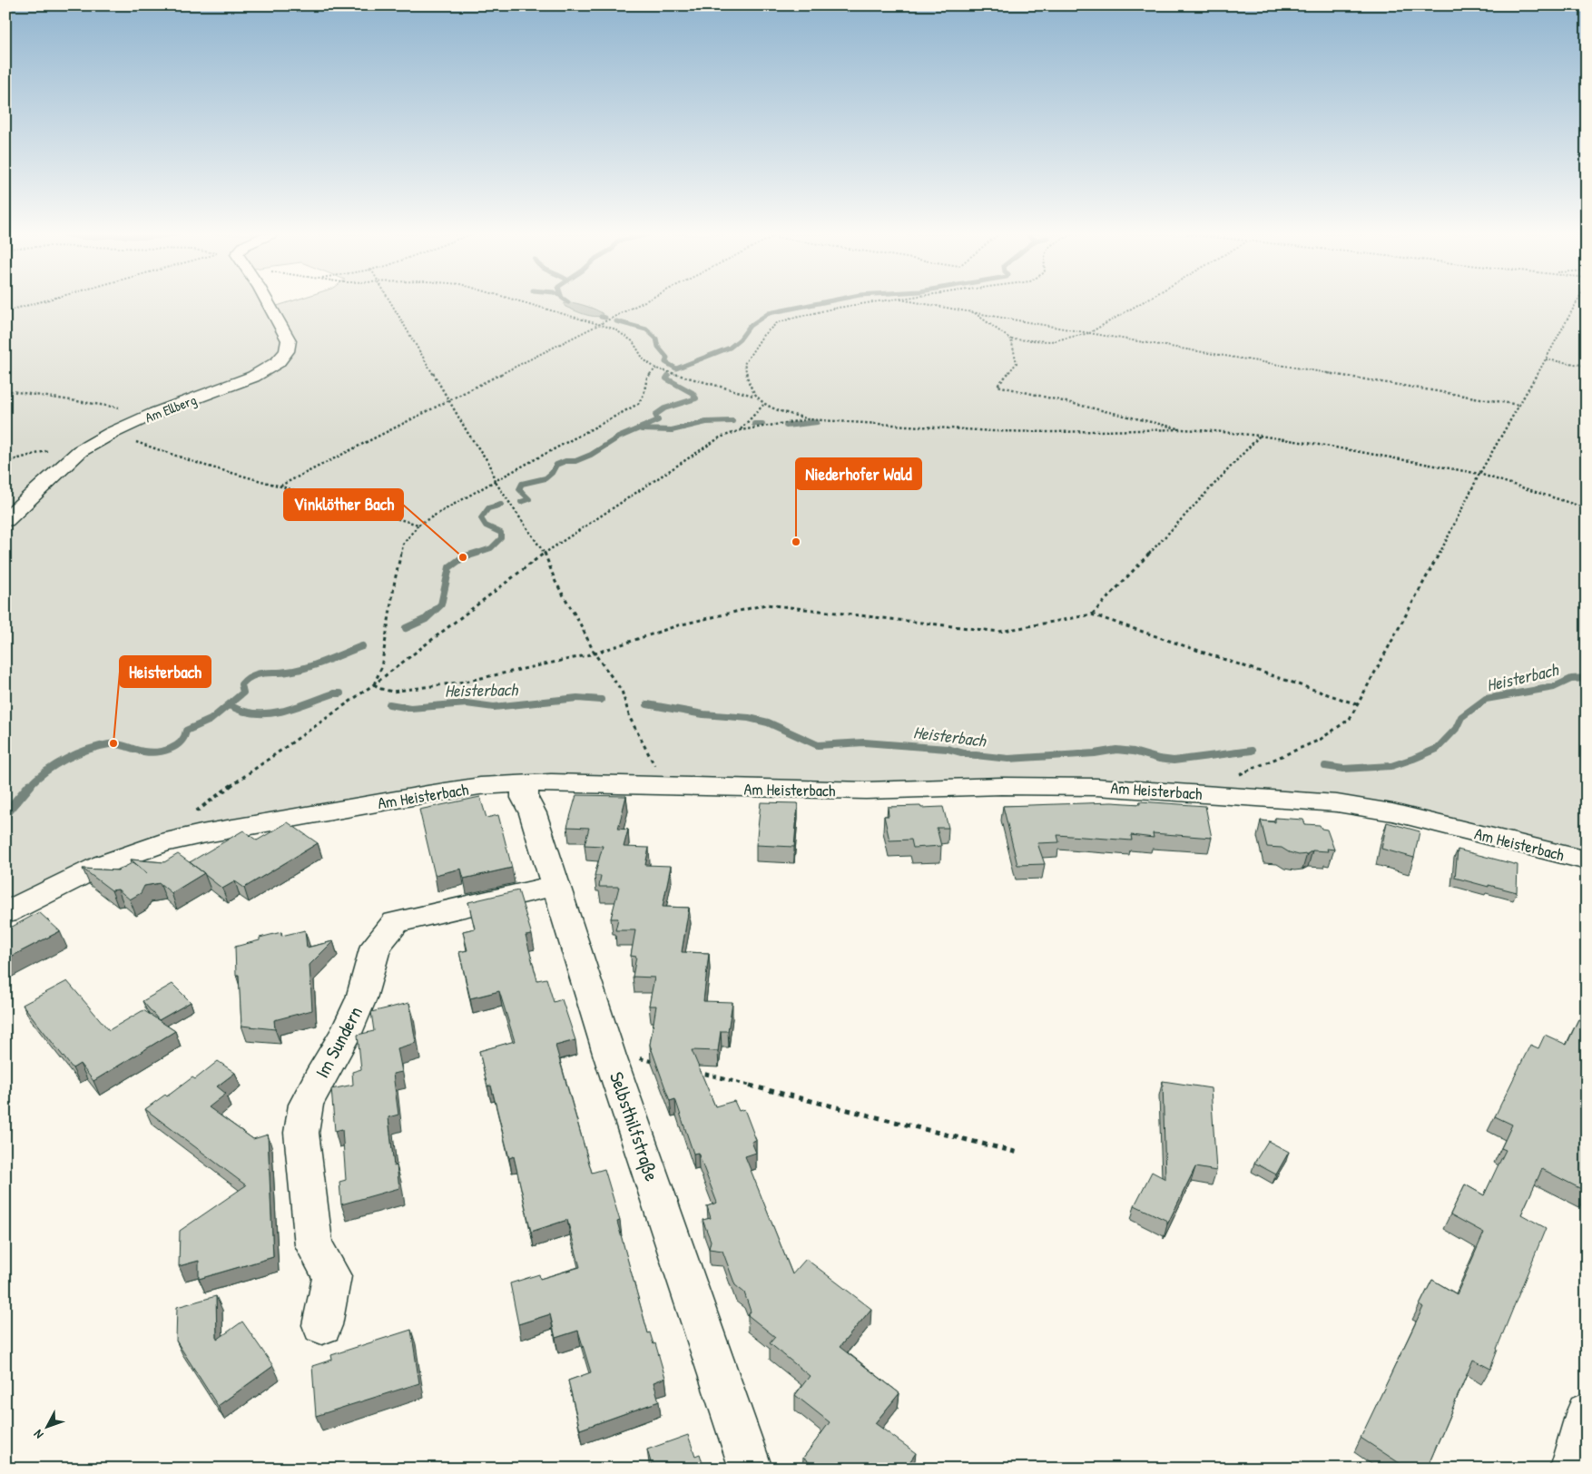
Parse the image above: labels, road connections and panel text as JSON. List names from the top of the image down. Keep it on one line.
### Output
{"streets":{"street":["Am Ellberg","Am Heisterbach","Im Sundern","Selbsthilfstraße"]},"crossings":[["Am Heisterbach","Selbsthilfstraße"],["Im Sundern","Selbsthilfstraße"]],"water":["Heisterbach"],"places":["Niederhofer Wald","Vinklöther Bach","Heisterbach"],"north":"bottom left"}
